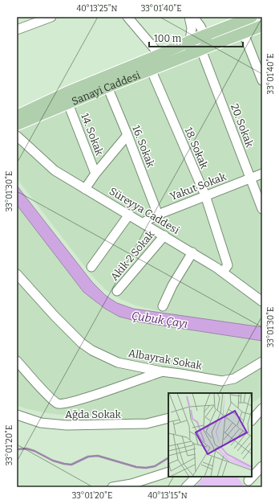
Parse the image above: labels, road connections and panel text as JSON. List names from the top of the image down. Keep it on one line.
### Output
{"streets":{"main road":["Sanayi Caddesi"],"street":["20. Sokak","14. Sokak","16. Sokak","18. Sokak","Yakut Sokak","Süreyya Caddesi","Akik 2 Sokak","Albayrak Sokak","Ağda Sokak"]},"crossings":[["Sanayi Caddesi","20. Sokak"],["Sanayi Caddesi","14. Sokak"],["Sanayi Caddesi","16. Sokak"],["Sanayi Caddesi","18. Sokak"],["20. Sokak","Yakut Sokak"],["16. Sokak","Yakut Sokak"],["18. Sokak","Yakut Sokak"],["18. Sokak","Süreyya Caddesi"],["Yakut Sokak","Süreyya Caddesi"],["Süreyya Caddesi","Akik 2 Sokak"]],"water":["Çubuk Çayı"],"scale_bar":"100 m","coordinates":["40°13'25\"N","33°01'40\"E","33°01'30\"E","33°01'20\"E","40°13'15\"N"]}
